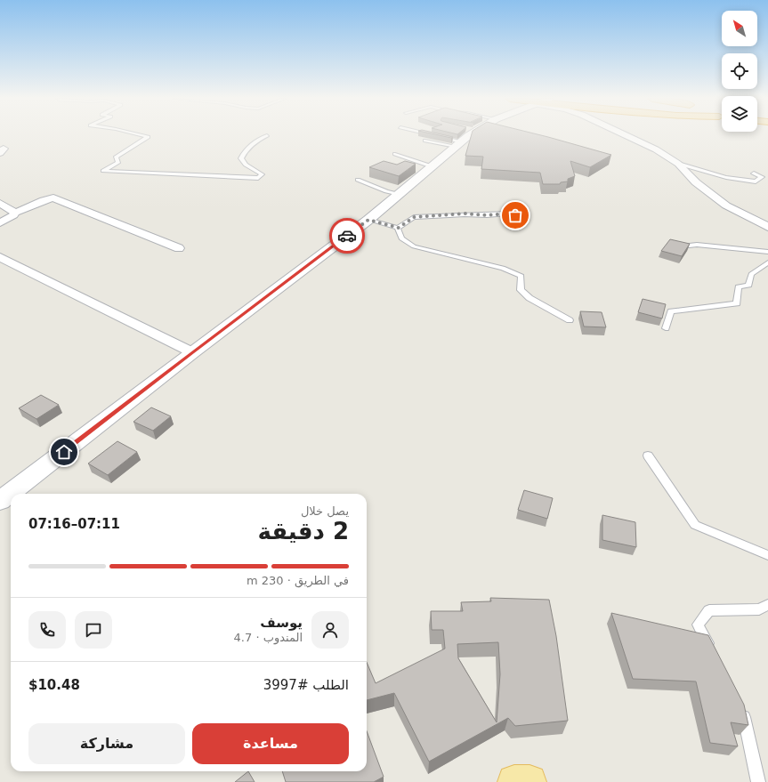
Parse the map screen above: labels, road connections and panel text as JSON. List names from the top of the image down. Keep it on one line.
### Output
{"north":"top left","page":{"heading":["2 دقيقة","يصل خلال","07:11–07:16"],"panel":["يوسف","المندوب · 4.7","الطلب #3997","$10.48"],"bar":"في الطريق · 230 m","buttons":["مساعدة","مشاركة"]}}
